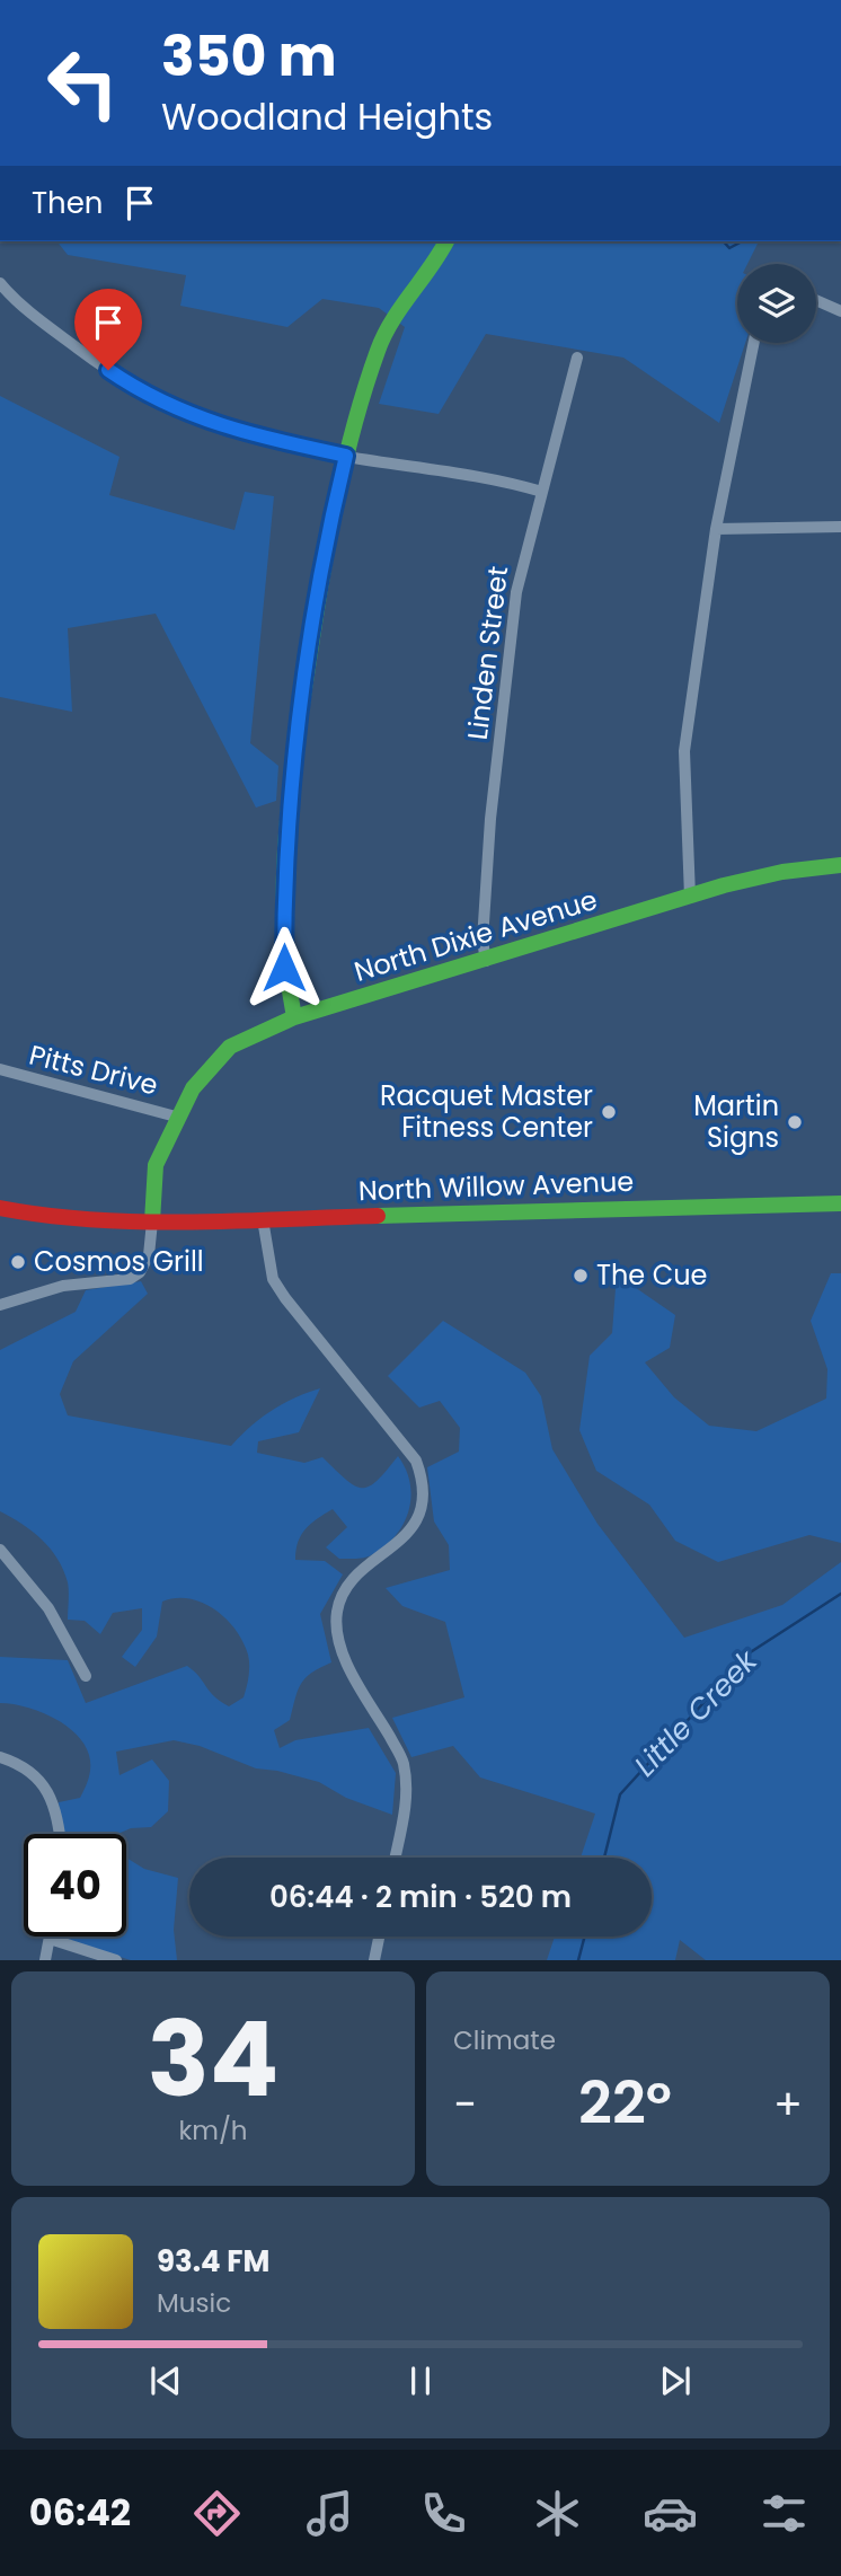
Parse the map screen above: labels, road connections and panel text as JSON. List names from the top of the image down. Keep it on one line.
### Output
{"streets":{"street":["Linden Street","North Dixie Avenue","Pitts Drive","North Willow Avenue"]},"crossings":[["Linden Street","North Dixie Avenue"],["North Dixie Avenue","Pitts Drive"],["North Dixie Avenue","North Willow Avenue"]],"water":["Little Creek"],"places":["Racquet Master Fitness Center","Martin Signs","Cosmos Grill","The Cue"],"page":{"turn":["350 m","Woodland Heights"],"then":"Then","limit":"40","trip":"06:44 · 2 min · 520 m","tile":[["34","km/h"],"Climate"],"heat":["−","22°","+"],"song":["93.4 FM","Music"],"tabs":"06:42"}}
